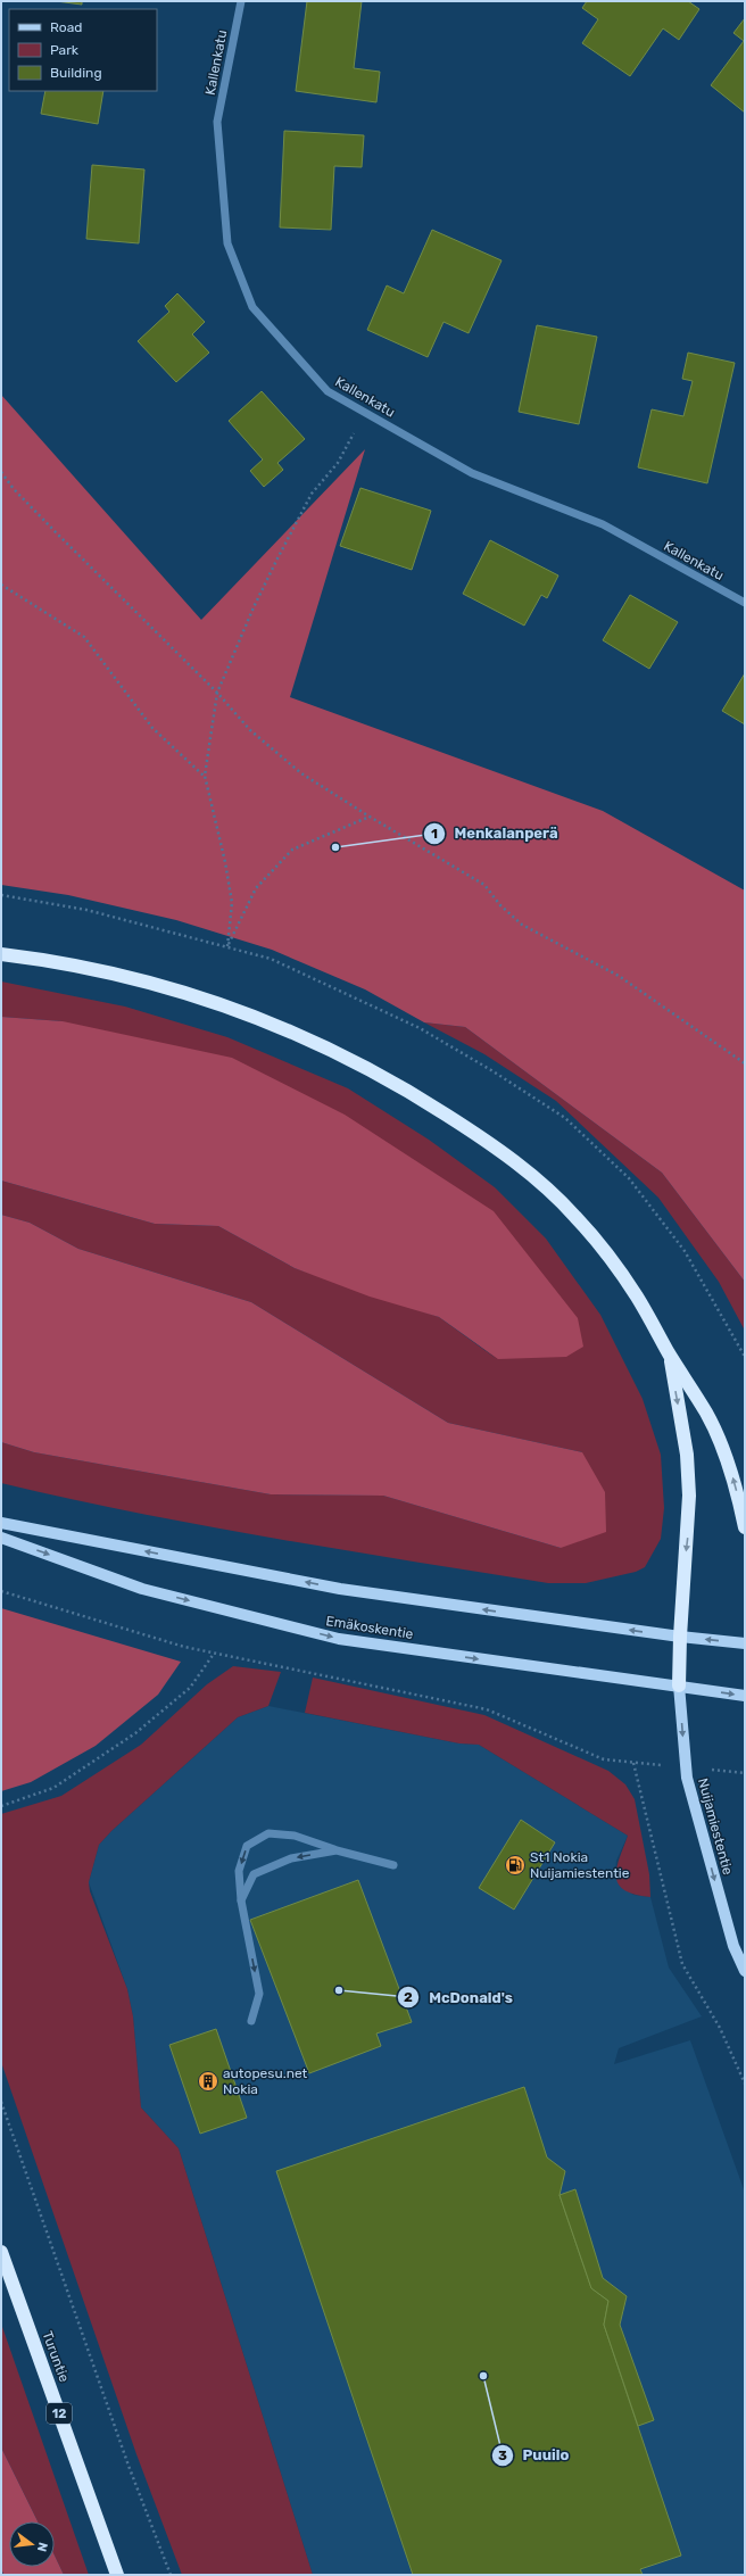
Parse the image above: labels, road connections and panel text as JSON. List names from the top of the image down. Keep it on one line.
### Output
{"streets":{"highway":["Turuntie","12"],"main road":["Emäkoskentie","Nuijamiestentie"],"street":["Kallenkatu"]},"crossings":[["Emäkoskentie","Nuijamiestentie"]],"one_way":["Nuijamiestentie"],"places":{"other":["Menkalanperä","McDonald's","Puuilo"],"fuel station":["St1 Nokia Nuijamiestentie"],"building":["autopesu.net Nokia"]},"legend":["Road","Park","Building"],"north":"right"}
